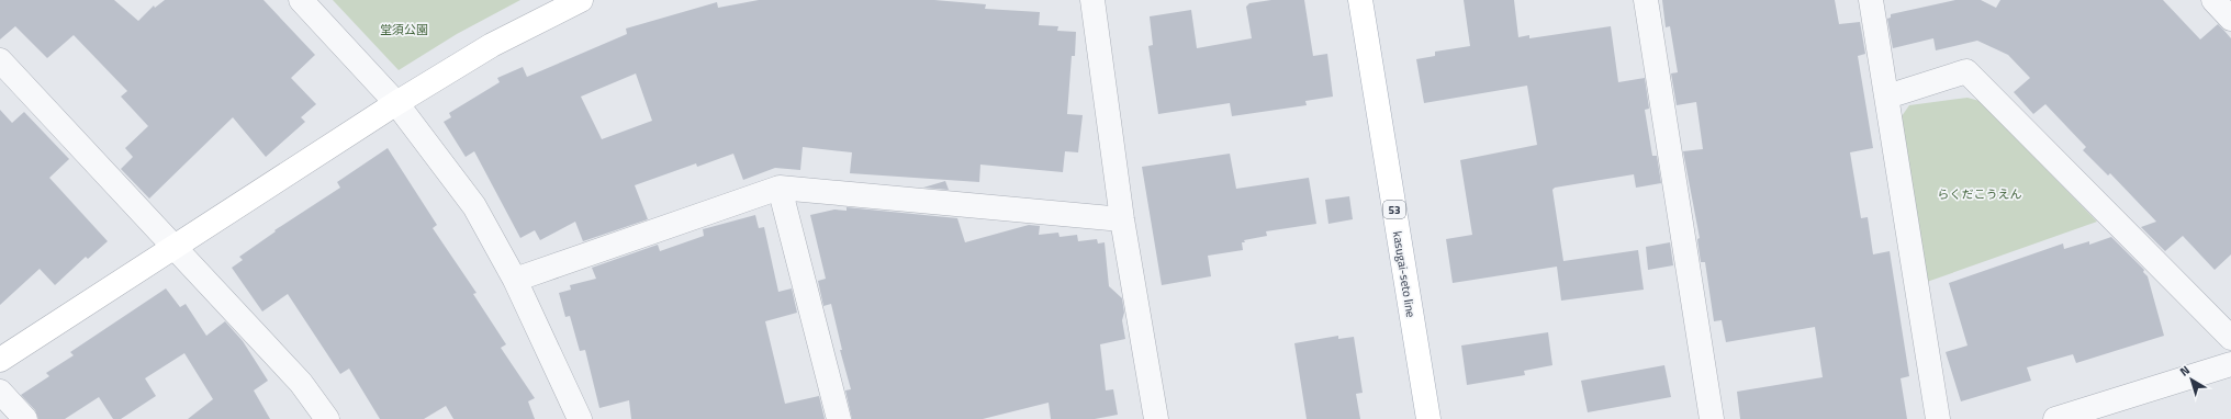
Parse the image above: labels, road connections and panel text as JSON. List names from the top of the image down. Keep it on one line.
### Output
{"streets":{"street":["53","kasugai-seto line"]},"parks":["堂須公園","らくだこうえん"],"north":"top left"}
